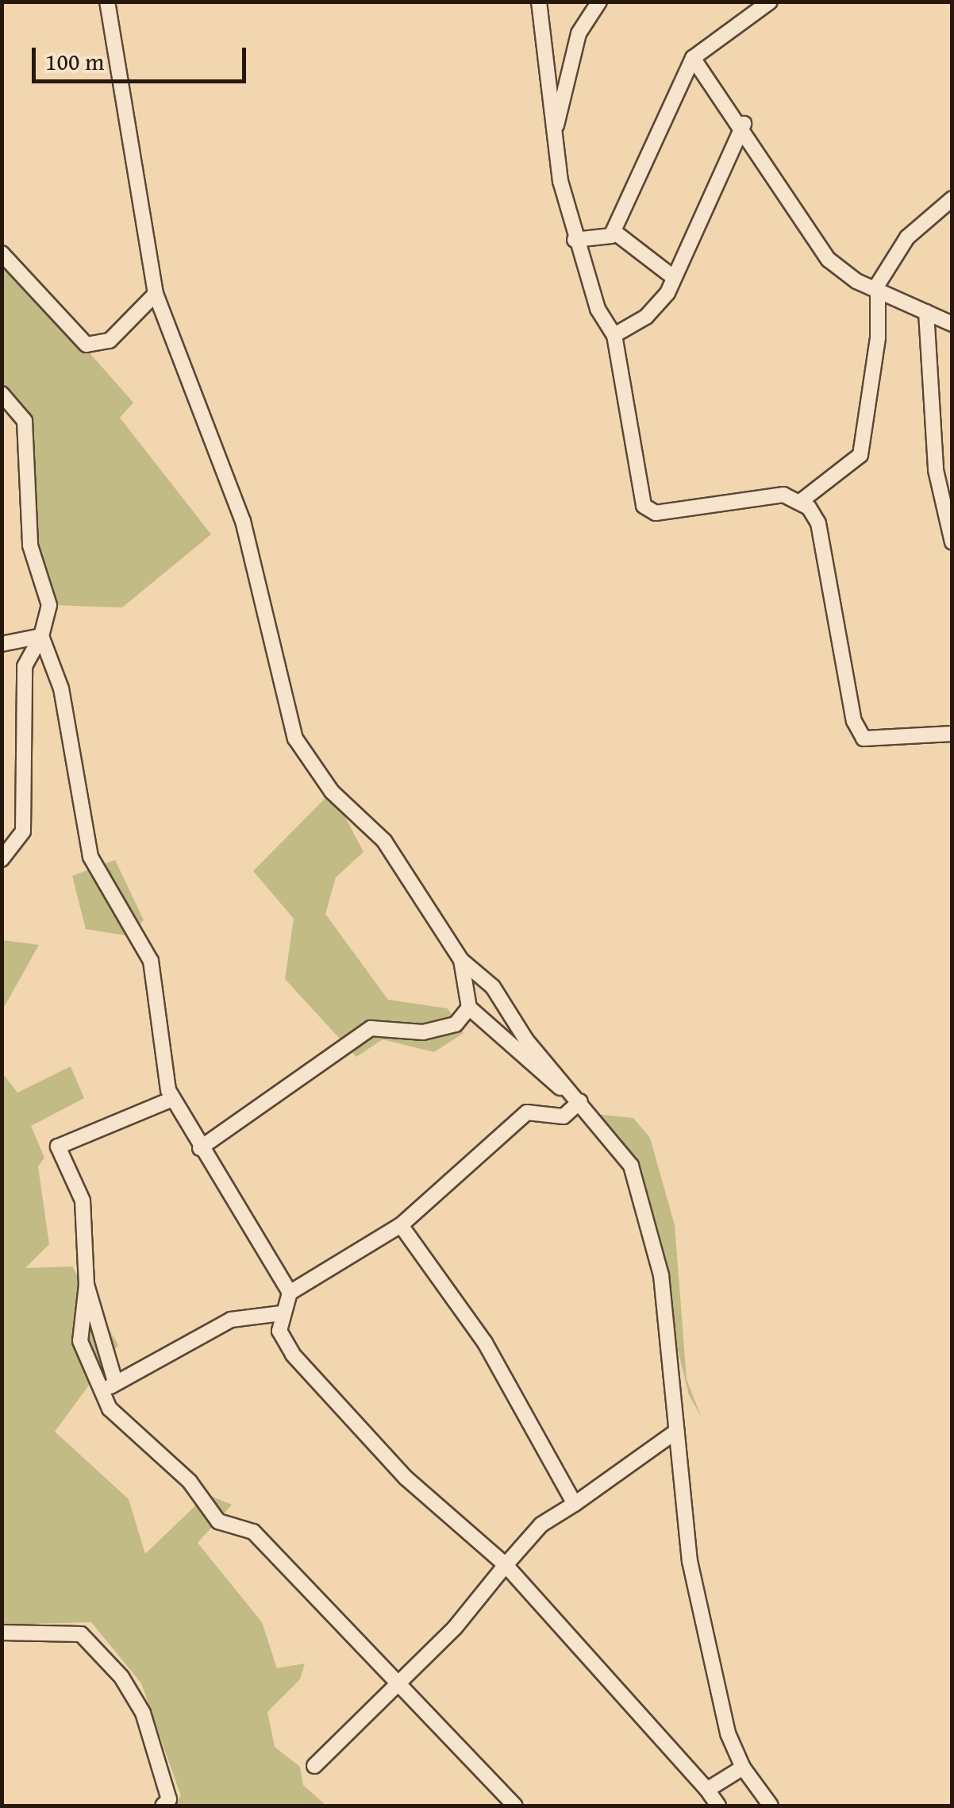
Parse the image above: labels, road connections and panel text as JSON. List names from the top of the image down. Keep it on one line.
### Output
{"scale_bar":"100 m"}
